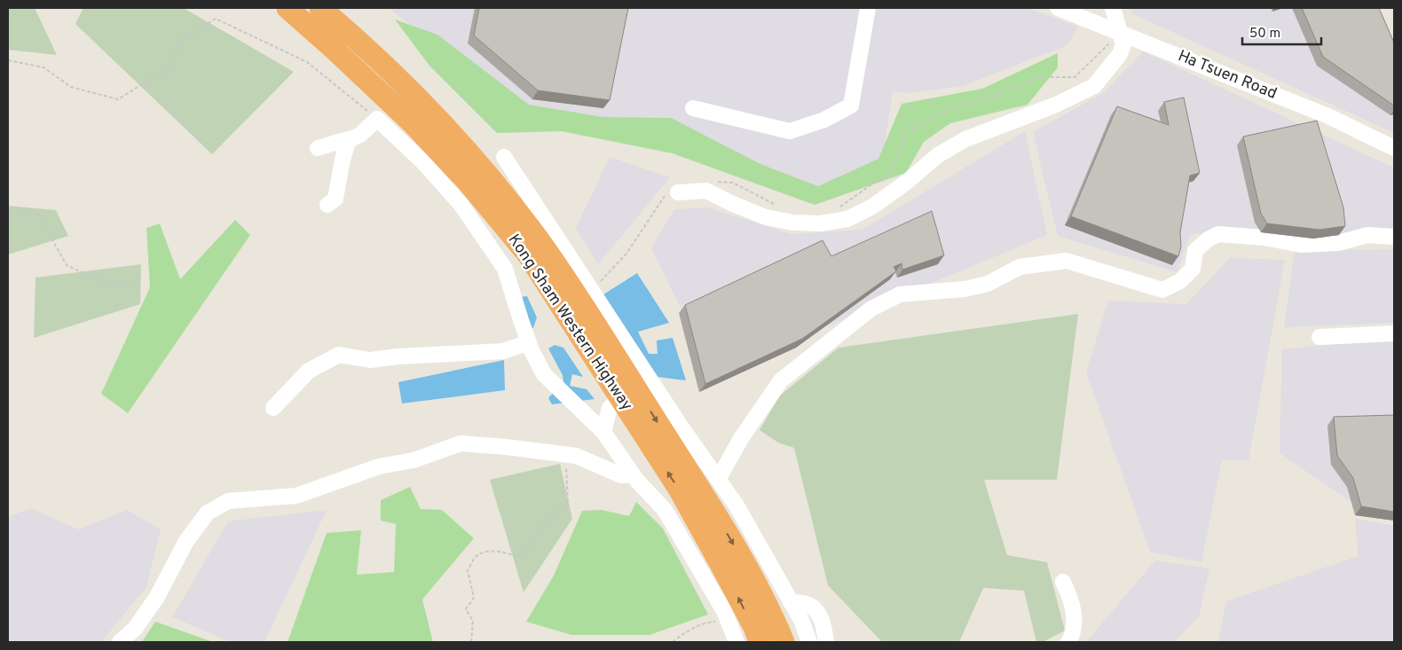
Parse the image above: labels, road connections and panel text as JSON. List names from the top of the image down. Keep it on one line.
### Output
{"streets":{"highway":["Kong Sham Western Highway"],"street":["Ha Tsuen Road"]},"scale_bar":"50 m"}
